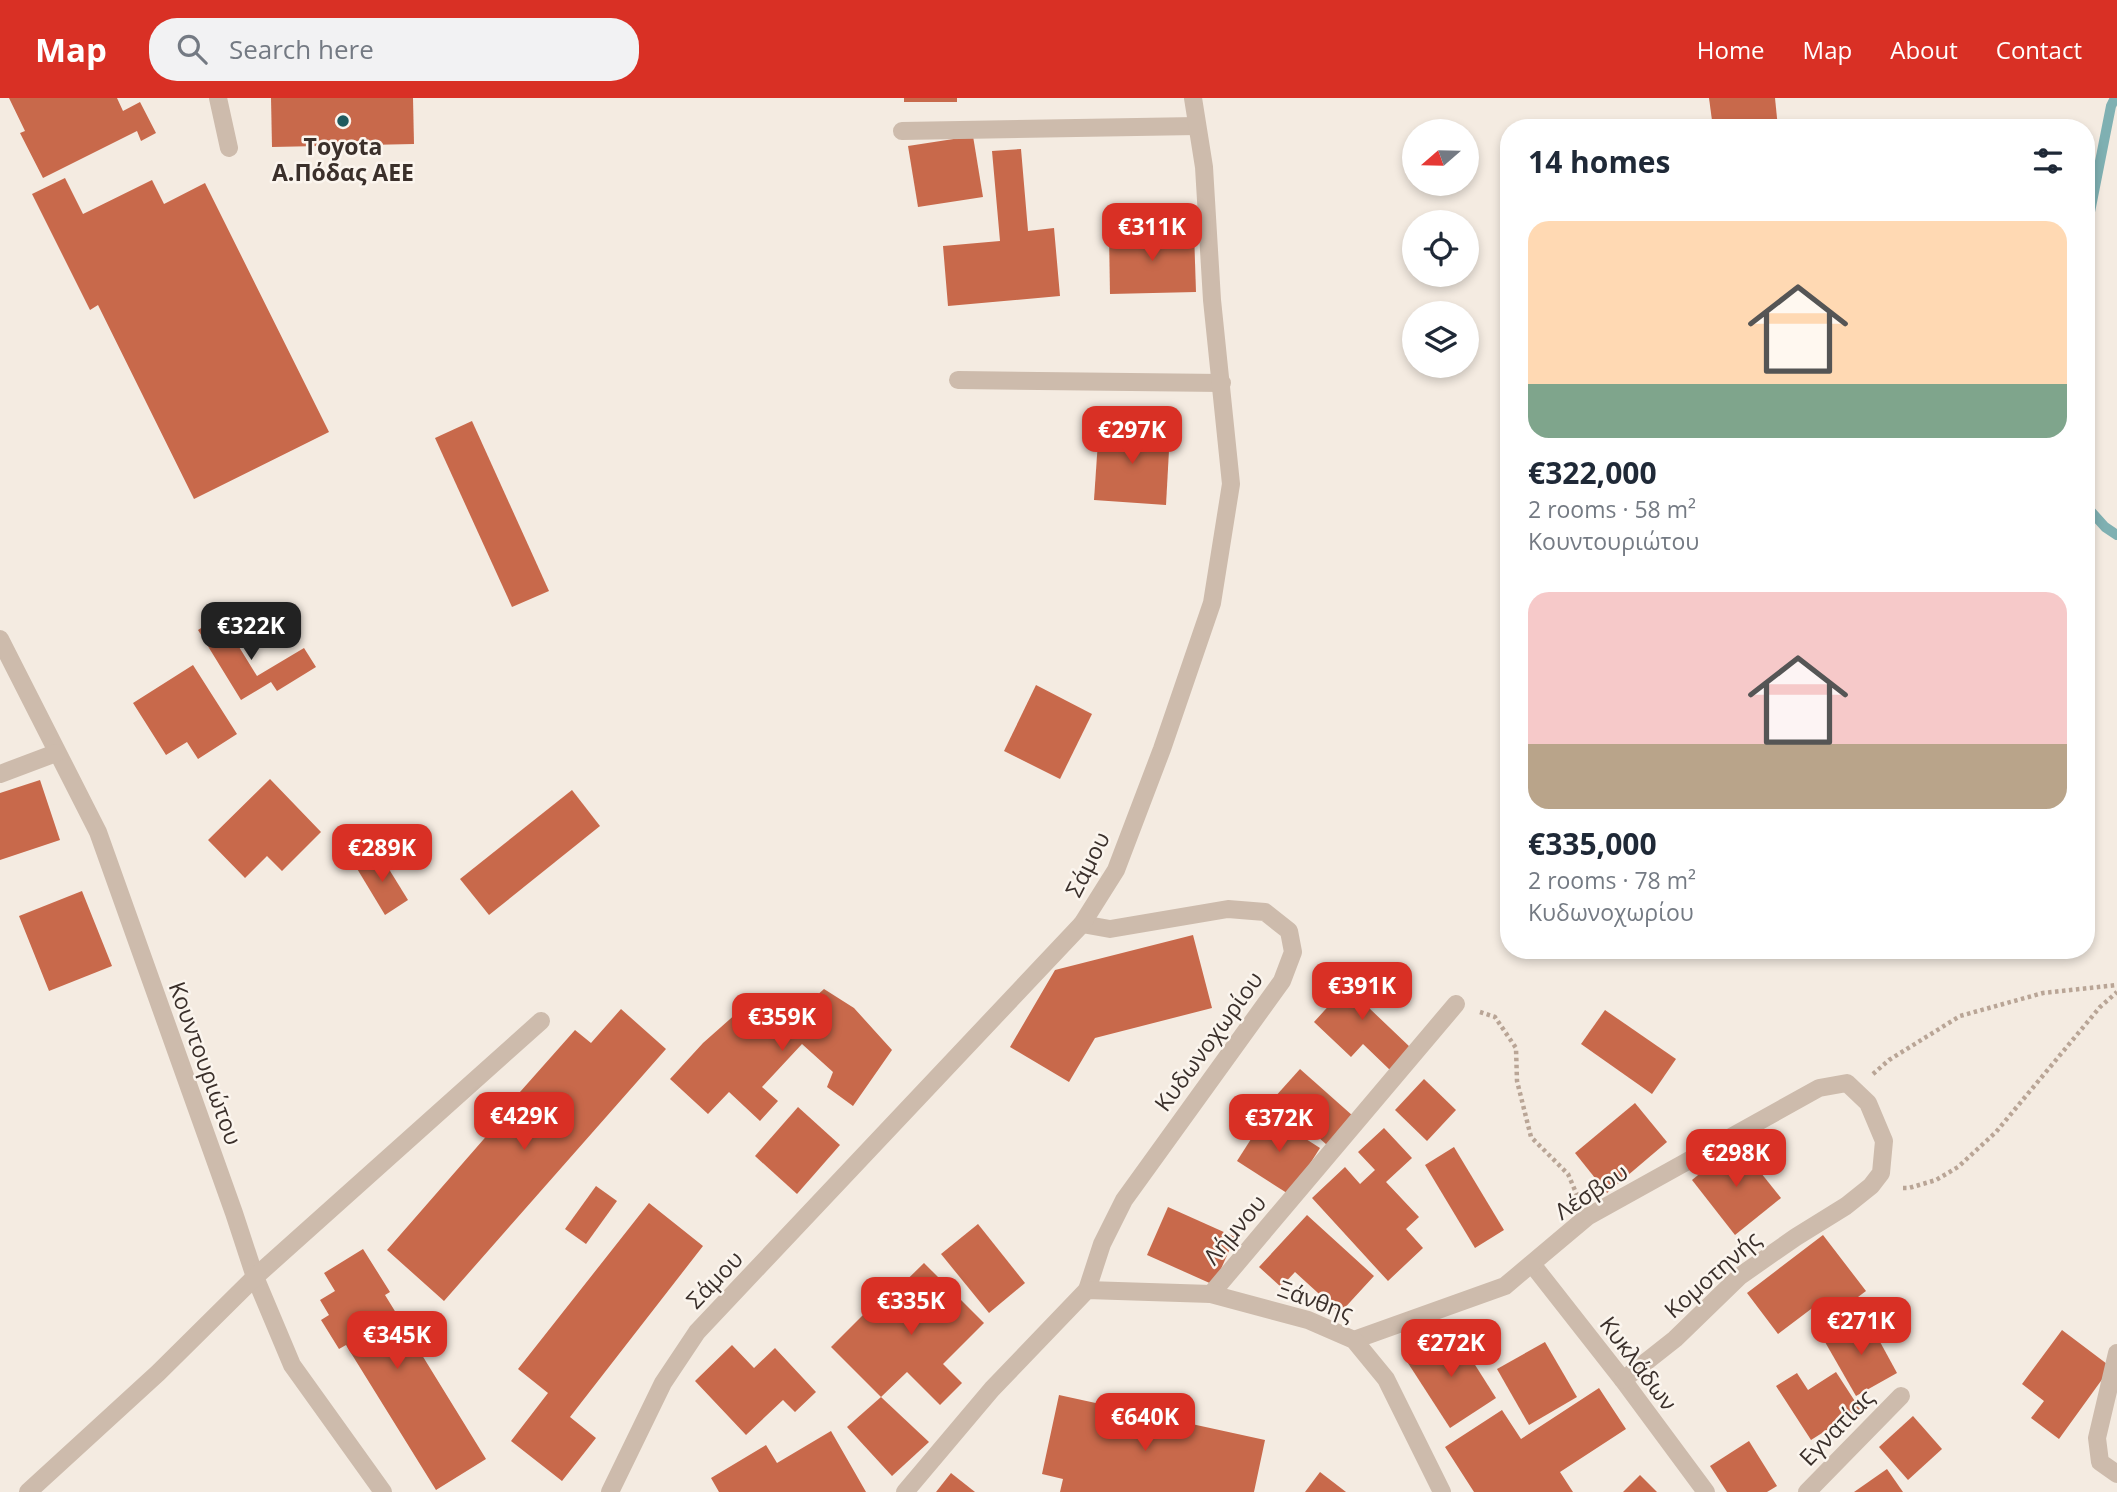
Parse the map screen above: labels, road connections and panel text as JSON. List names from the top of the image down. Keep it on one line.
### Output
{"streets":{"street":["Σάμου","Κυδωνοχωρίου","Κουντουριώτου","Λέσβου","Λήμνου","Κομοτηνής","Ξάνθης","Κυκλάδων","Εγνατίας"]},"crossings":[["Σάμου","Κυδωνοχωρίου"],["Λέσβου","Ξάνθης"],["Λέσβου","Κυκλάδων"],["Λήμνου","Ξάνθης"],["Κομοτηνής","Κυκλάδων"]],"places":["Toyota Α.Πόδας ΑΕΕ"],"north":"left","page":{"header":"Map","search":"Search here","nav":["Home","Map","About","Contact"],"heading":"14 homes","price":["€311K","€297K","€322K","€289K","€391K","€359K","€429K","€372K","€298K","€335K","€271K","€345K","€272K","€640K"],"list":[{"name":"€322,000","note":"2 rooms · 58 m² · Κουντουριώτου"},{"name":"€335,000","note":"2 rooms · 78 m² · Κυδωνοχωρίου"}]}}
